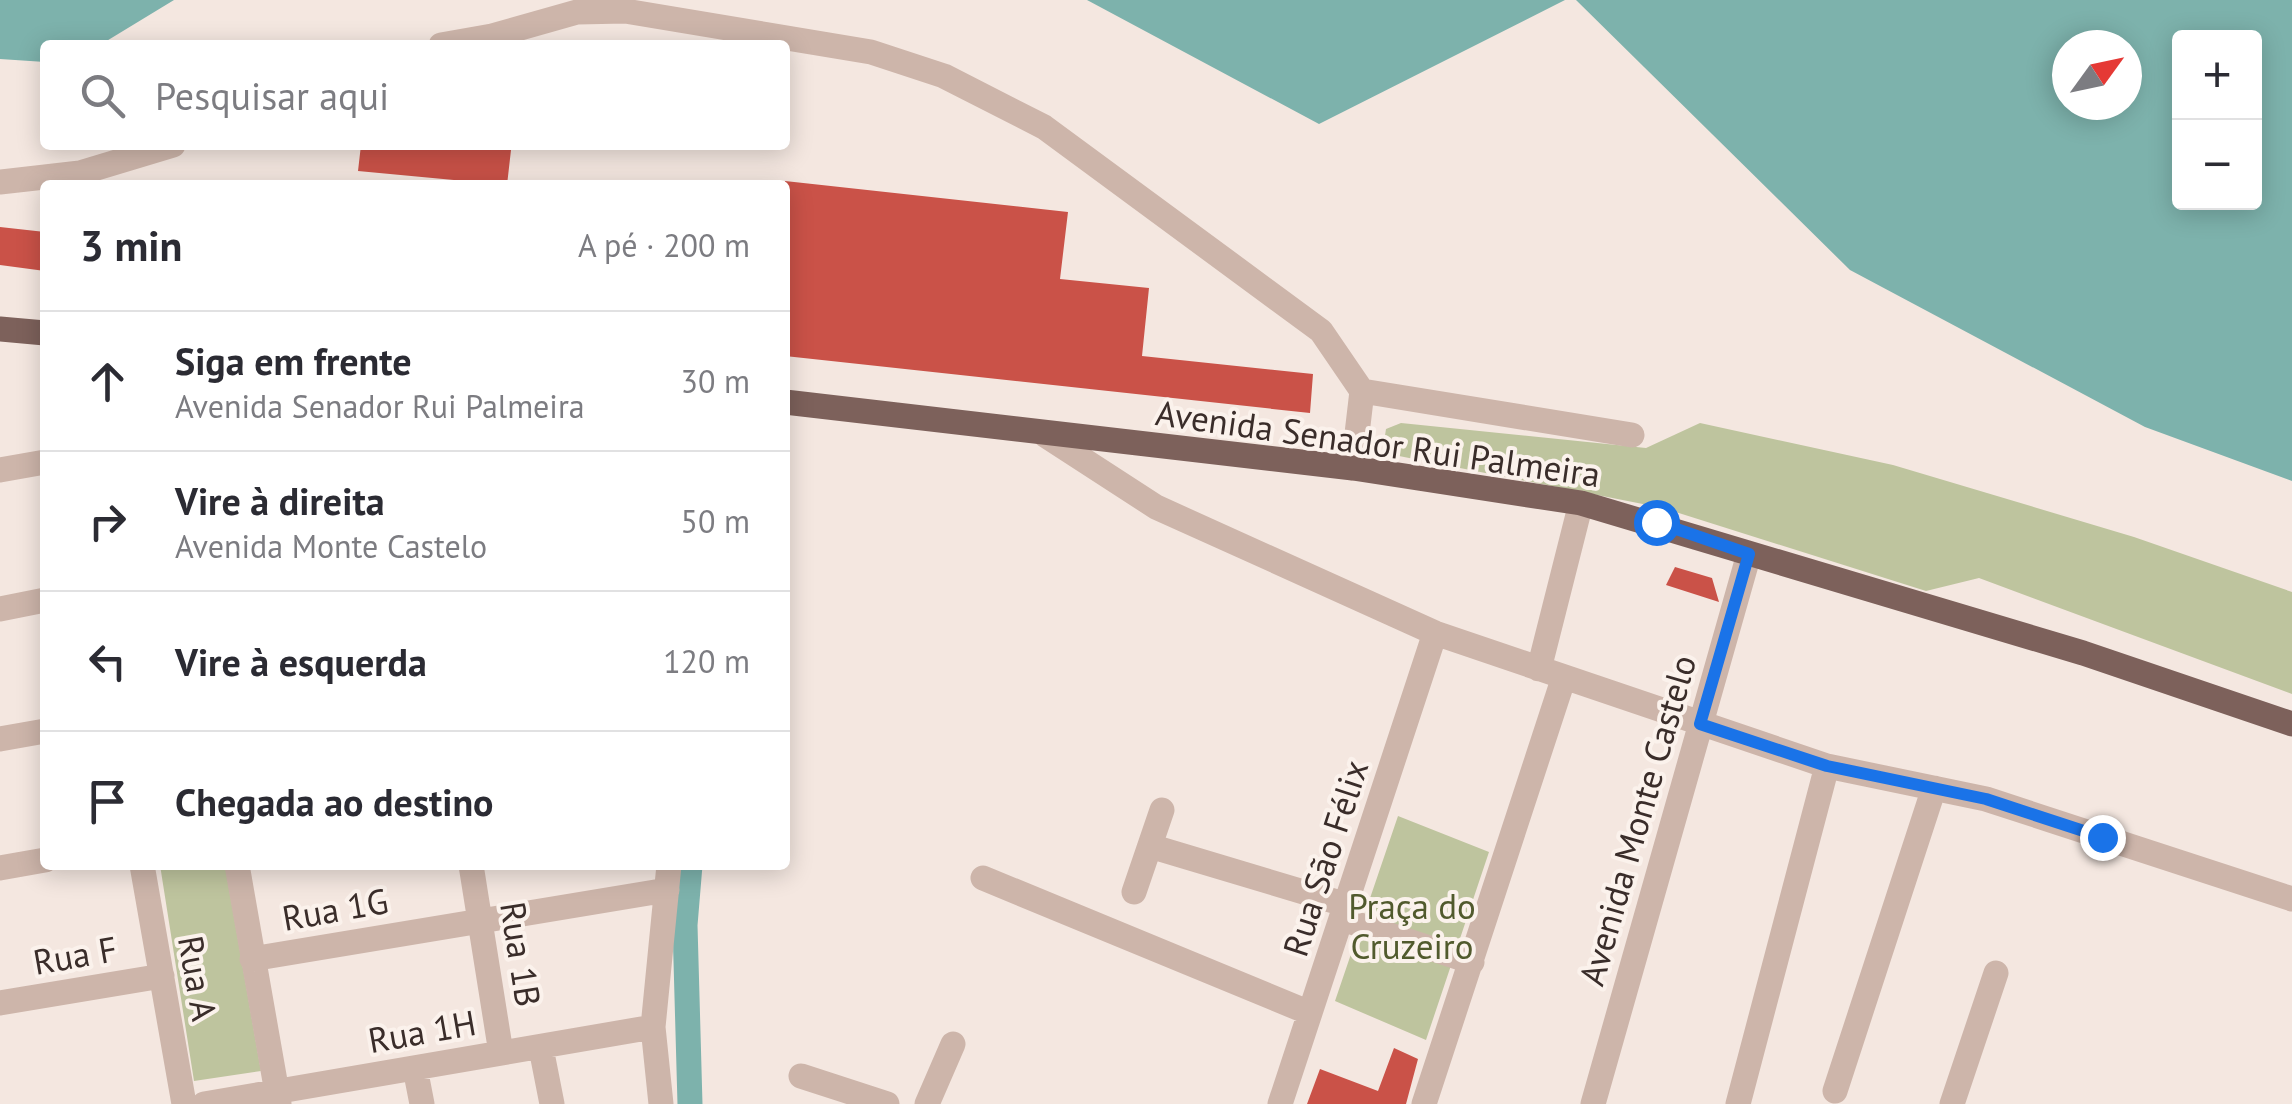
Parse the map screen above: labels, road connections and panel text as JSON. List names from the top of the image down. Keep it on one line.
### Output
{"streets":{"main road":["Avenida Senador Rui Palmeira"],"street":["Avenida Monte Castelo","Rua São Félix","Rua 1G","Rua 1B","Rua F","Rua A","Rua 1H"]},"crossings":[["Avenida Senador Rui Palmeira","Avenida Monte Castelo"],["Rua 1G","Rua 1B"],["Rua 1B","Rua 1H"],["Rua F","Rua A"]],"parks":["Praça do Cruzeiro"],"north":"top right","page":{"map_buttons":["+","−"],"search":"Pesquisar aqui","heading":["3 min","A pé · 200 m"],"list":[["Siga em frente","Avenida Senador Rui Palmeira","30 m"],["Vire à direita","Avenida Monte Castelo","50 m"],["Vire à esquerda","120 m"],"Chegada ao destino"]}}
